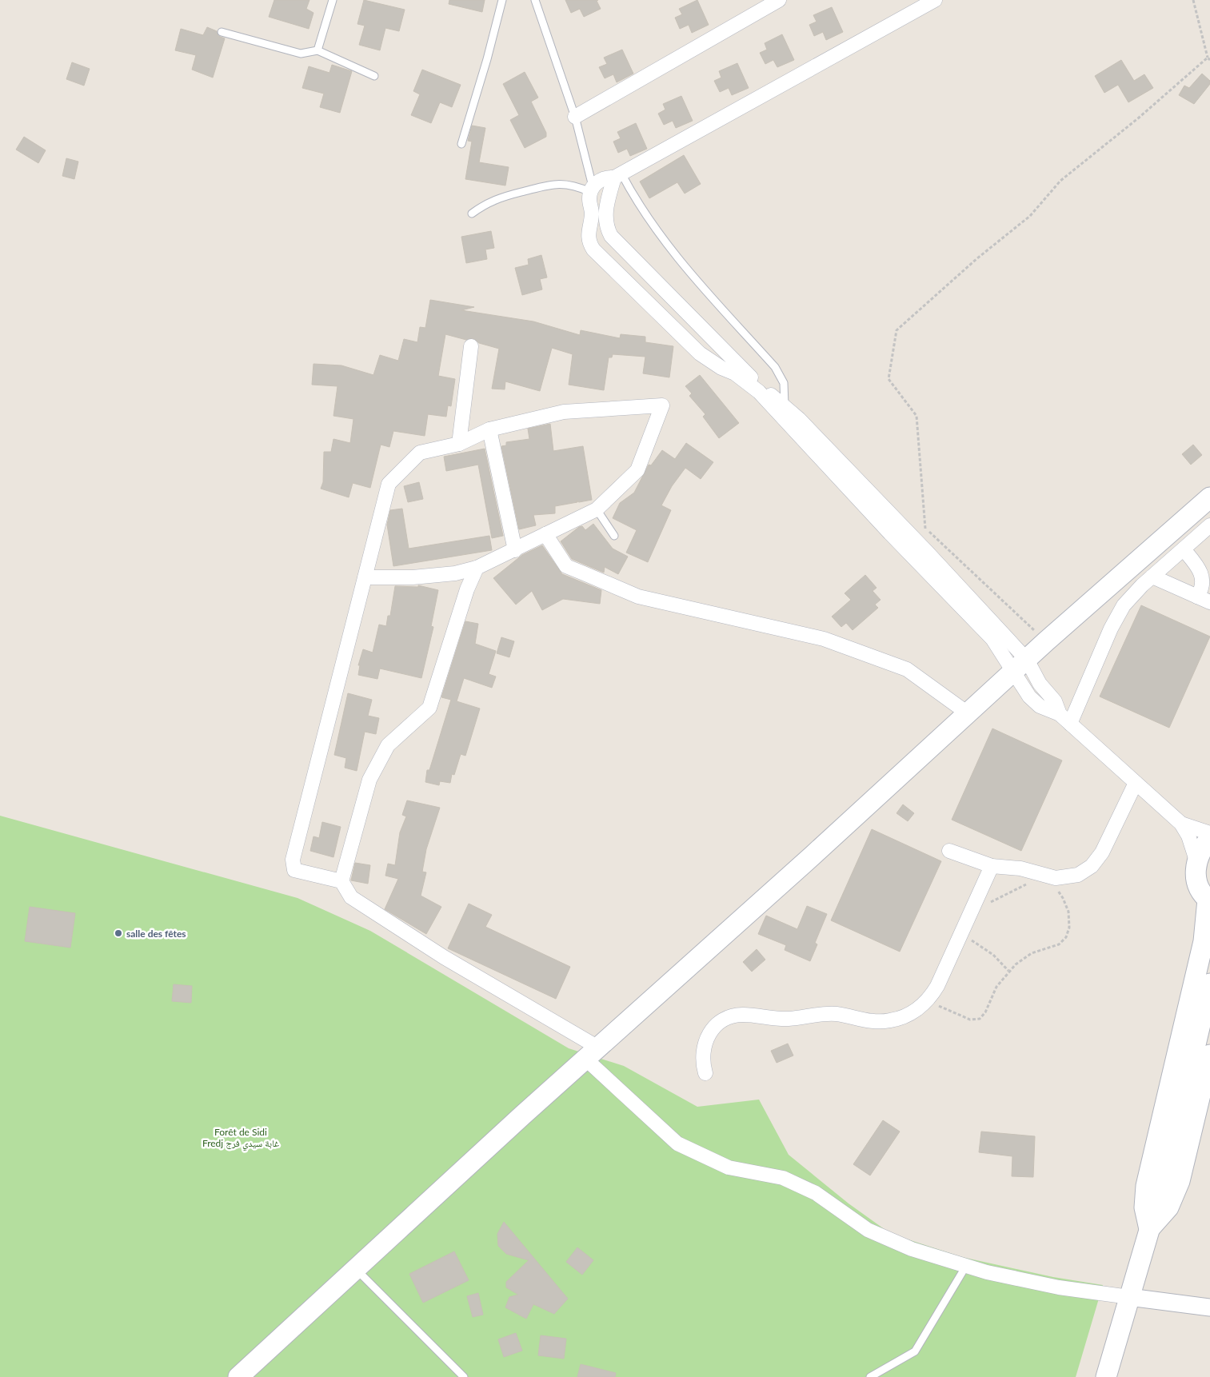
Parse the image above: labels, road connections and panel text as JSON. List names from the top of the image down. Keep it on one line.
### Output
{"parks":["Forêt de Sidi Fredj غابة سيدي فرج"],"places":["salle des fêtes"]}
